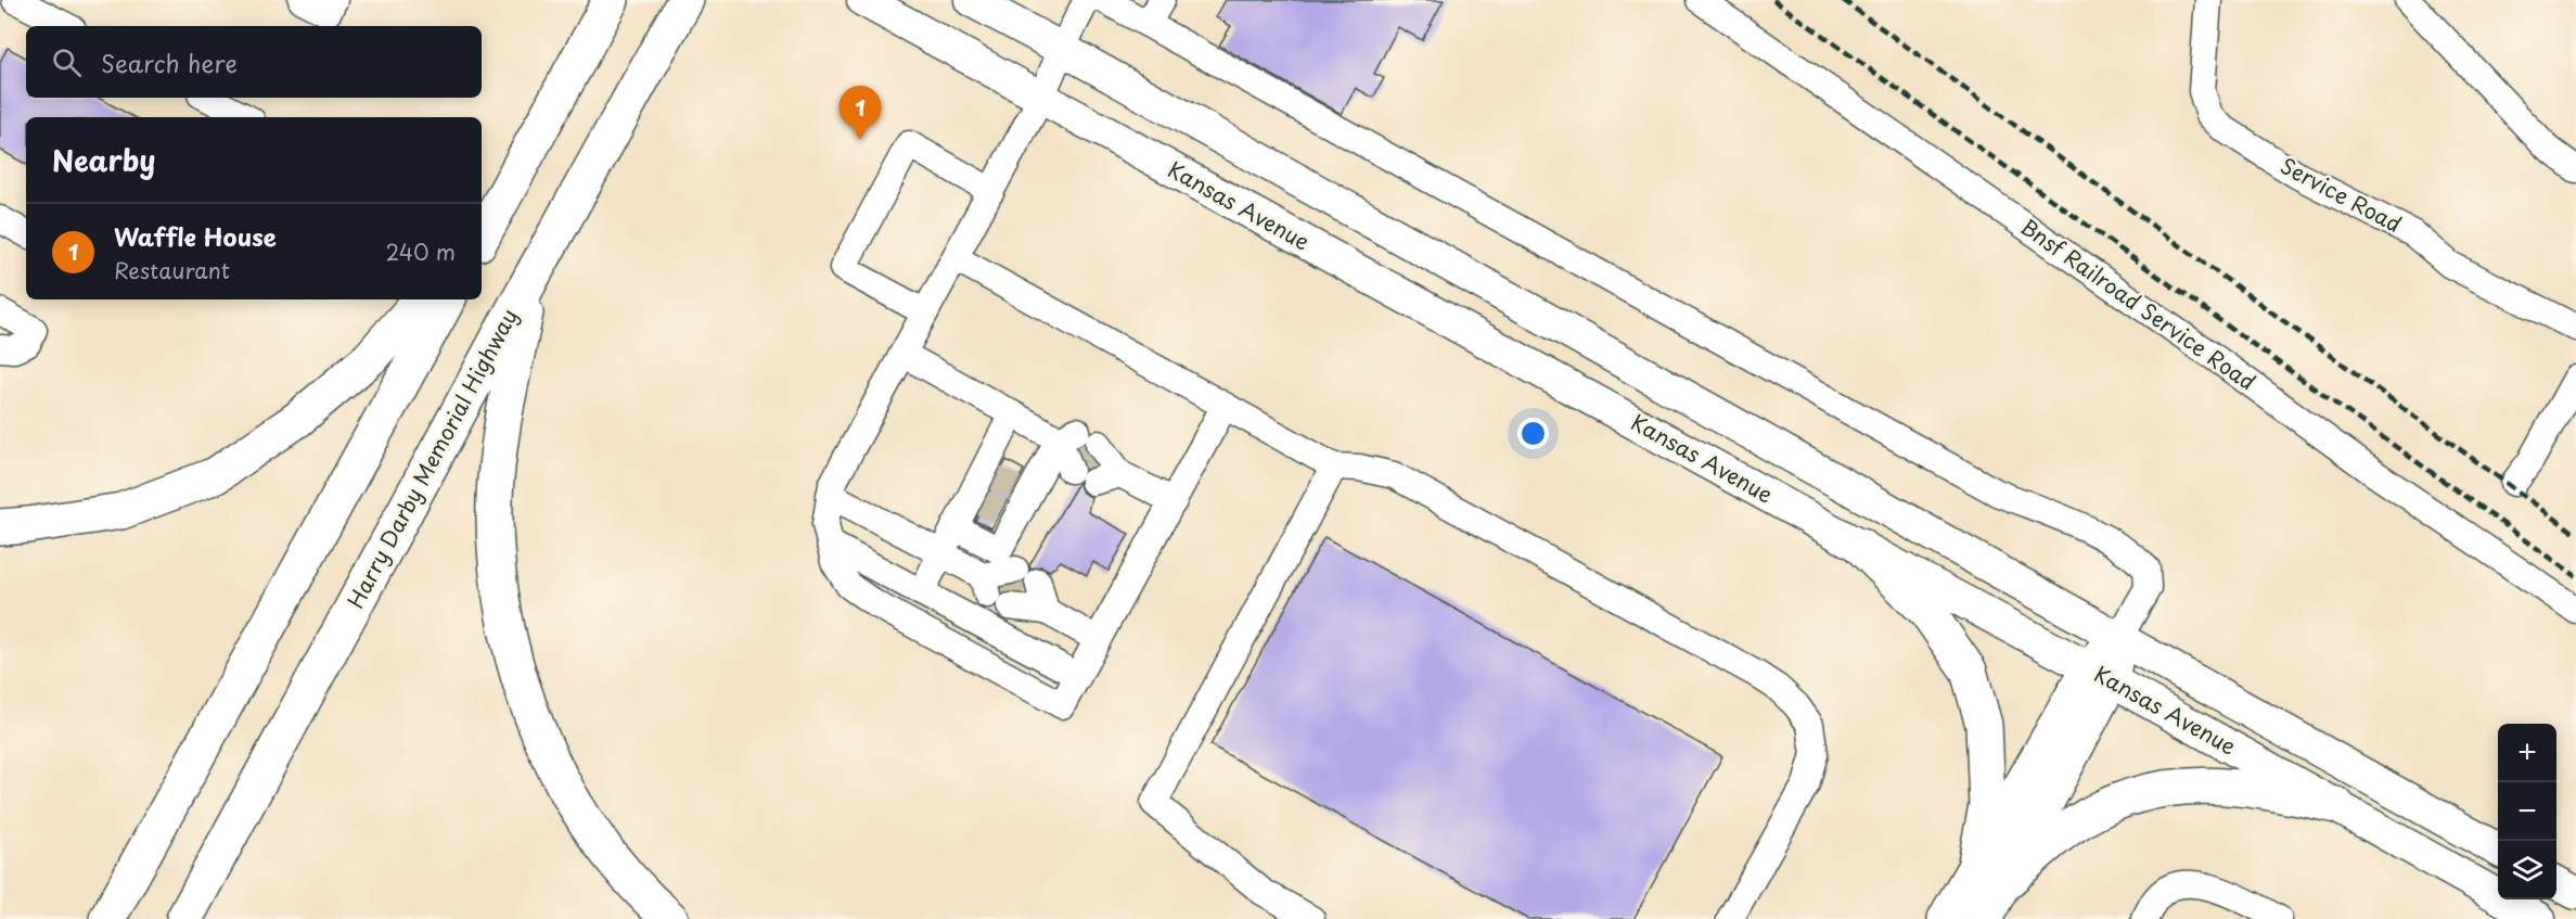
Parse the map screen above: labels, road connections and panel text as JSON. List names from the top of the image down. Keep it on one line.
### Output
{"streets":{"highway":["Harry Darby Memorial Highway"],"main road":["Kansas Avenue"],"street":["Service Road","Bnsf Railroad Service Road"]},"page":{"search":"Search here","pins":"1","heading":"Nearby","list":[{"mark":"1","name":"Waffle House","note":"Restaurant","value":"240 m"}],"map_buttons":["+","−"]}}
